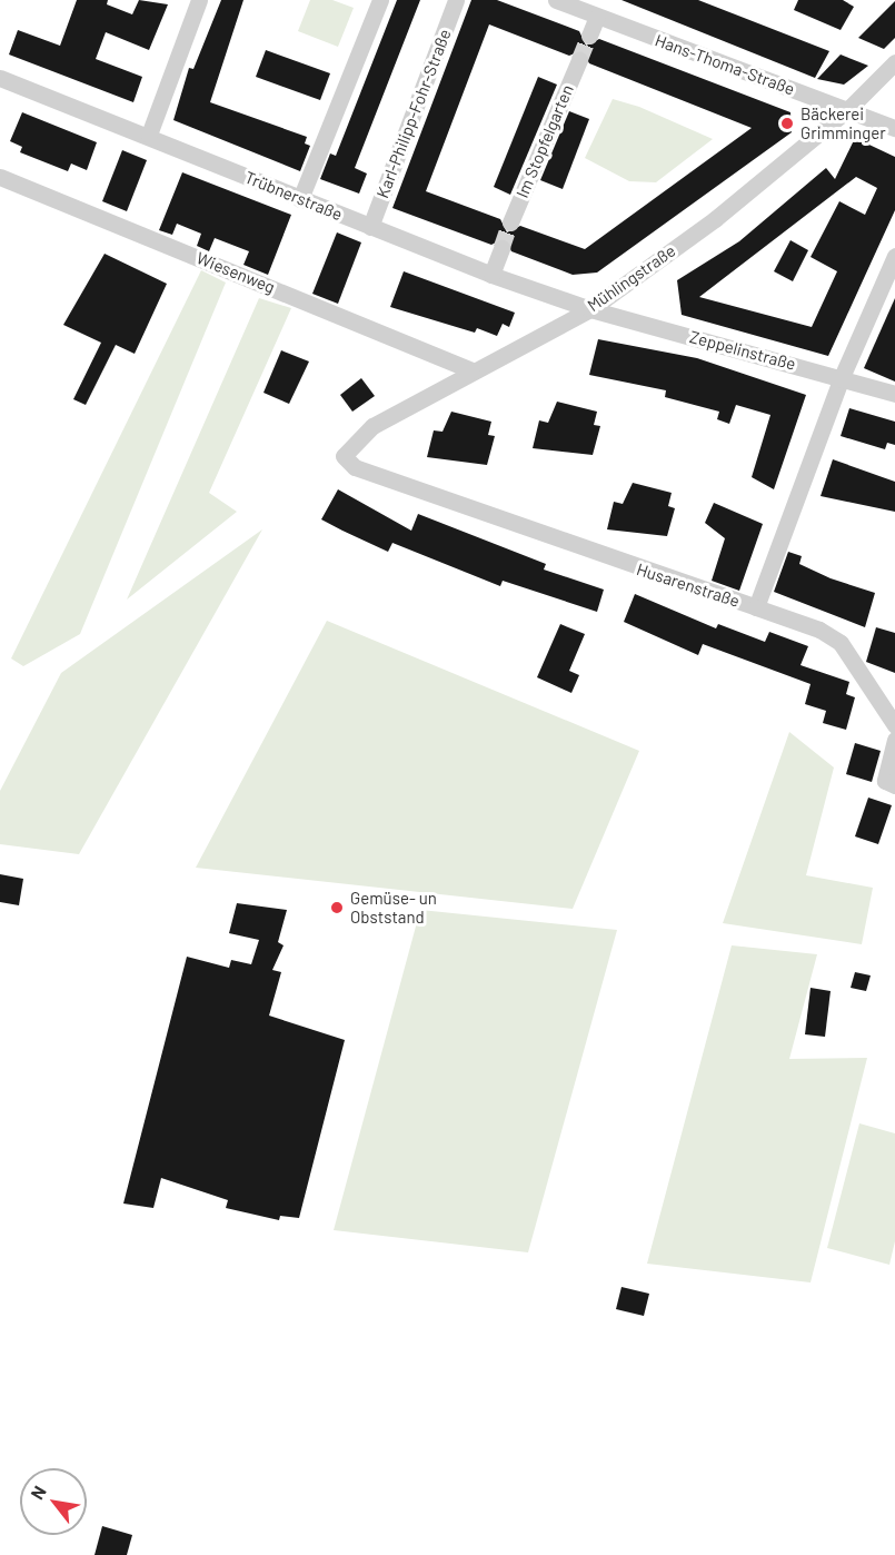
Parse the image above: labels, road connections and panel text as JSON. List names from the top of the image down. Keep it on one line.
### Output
{"streets":{"street":["Hans-Thoma-Straße","Karl-Philipp-Fohr-Straße","Im Stopfelgarten","Trübnerstraße","Wiesenweg","Mühlingstraße","Zeppelinstraße","Husarenstraße"]},"crossings":[["Hans-Thoma-Straße","Mühlingstraße"],["Karl-Philipp-Fohr-Straße","Trübnerstraße"],["Trübnerstraße","Mühlingstraße"],["Trübnerstraße","Zeppelinstraße"],["Wiesenweg","Mühlingstraße"],["Mühlingstraße","Zeppelinstraße"],["Mühlingstraße","Husarenstraße"],["Zeppelinstraße","Husarenstraße"]],"places":["Bäckerei Grimminger","Gemüse- un Obststand"],"north":"top left"}
